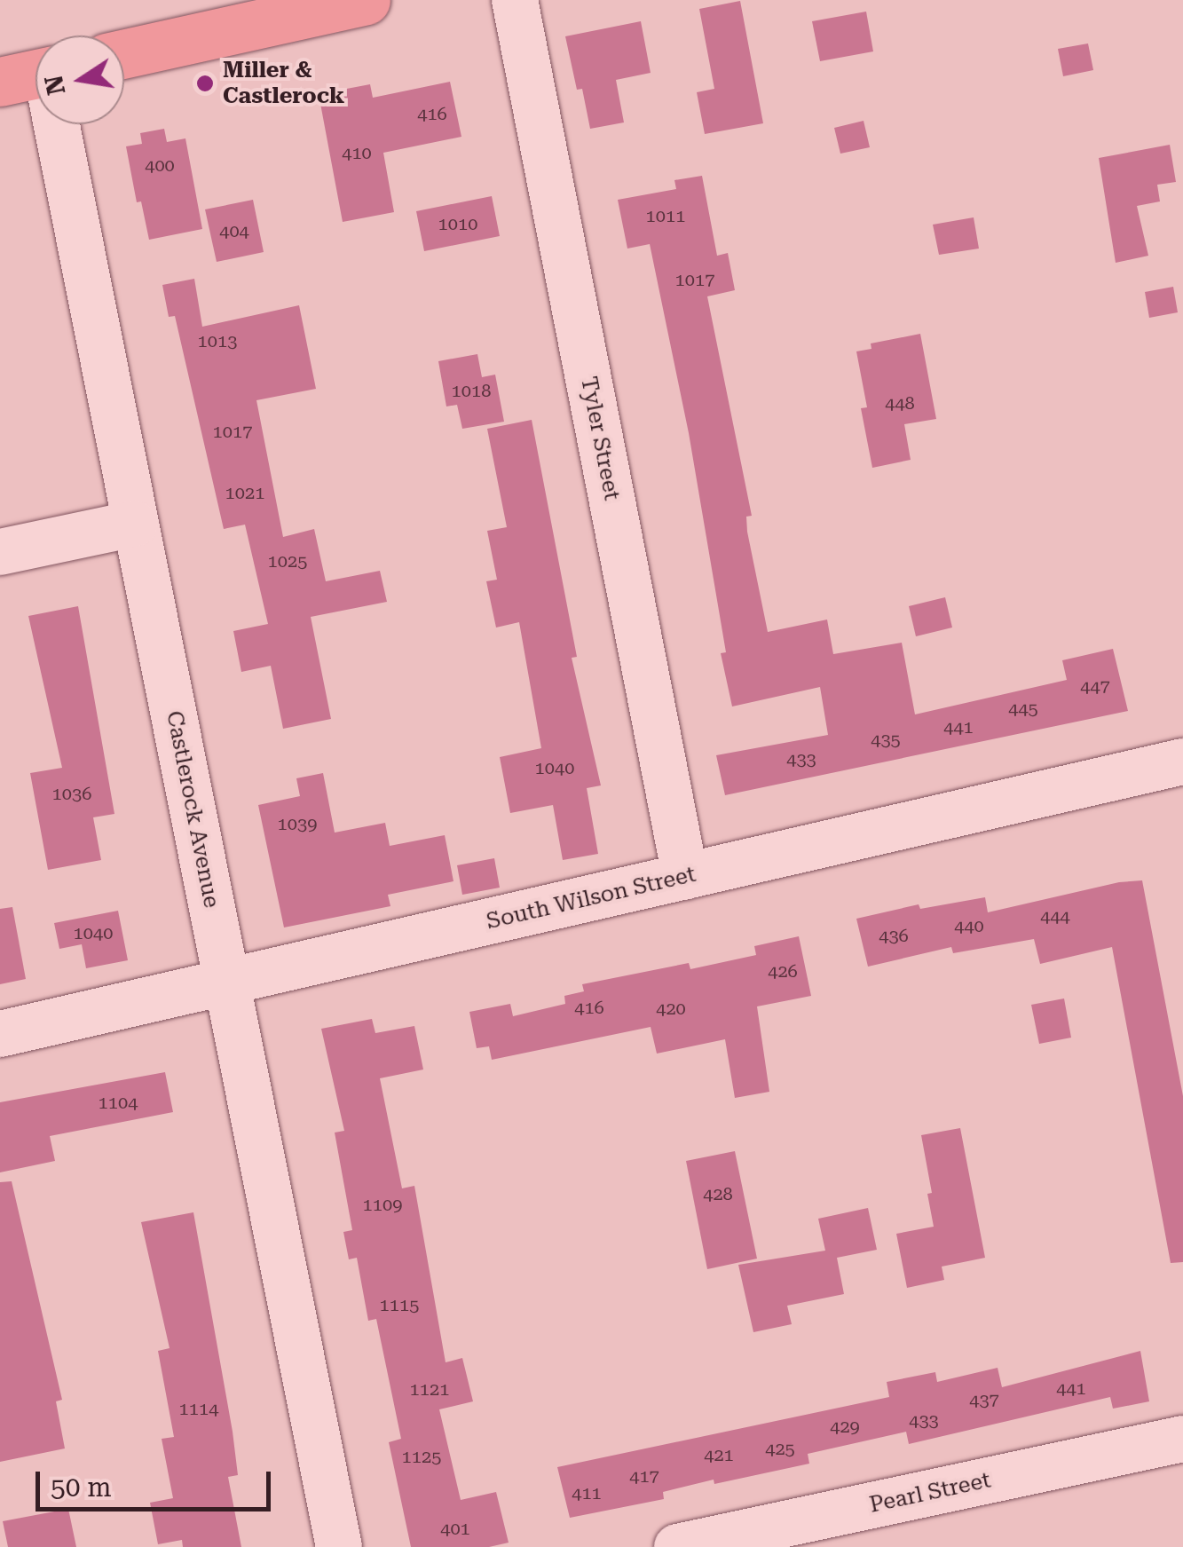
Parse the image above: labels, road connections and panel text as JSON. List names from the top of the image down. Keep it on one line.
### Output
{"streets":{"street":["Tyler Street","Castlerock Avenue","South Wilson Street","Pearl Street"]},"crossings":[["Tyler Street","South Wilson Street"],["Castlerock Avenue","South Wilson Street"]],"places":["Miller & Castlerock"],"house_numbers":["416","410","400","1011","1010","404","1017","1013","1018","448","1017","1021","1025","447","445","441","435","433","1040","1036","1039","444","440","1040","436","426","416","420","1104","428","1109","1115","441","1121","437","1114","433","429","425","421","1125","417","411","401"],"scale_bar":"50 m","north":"left"}
